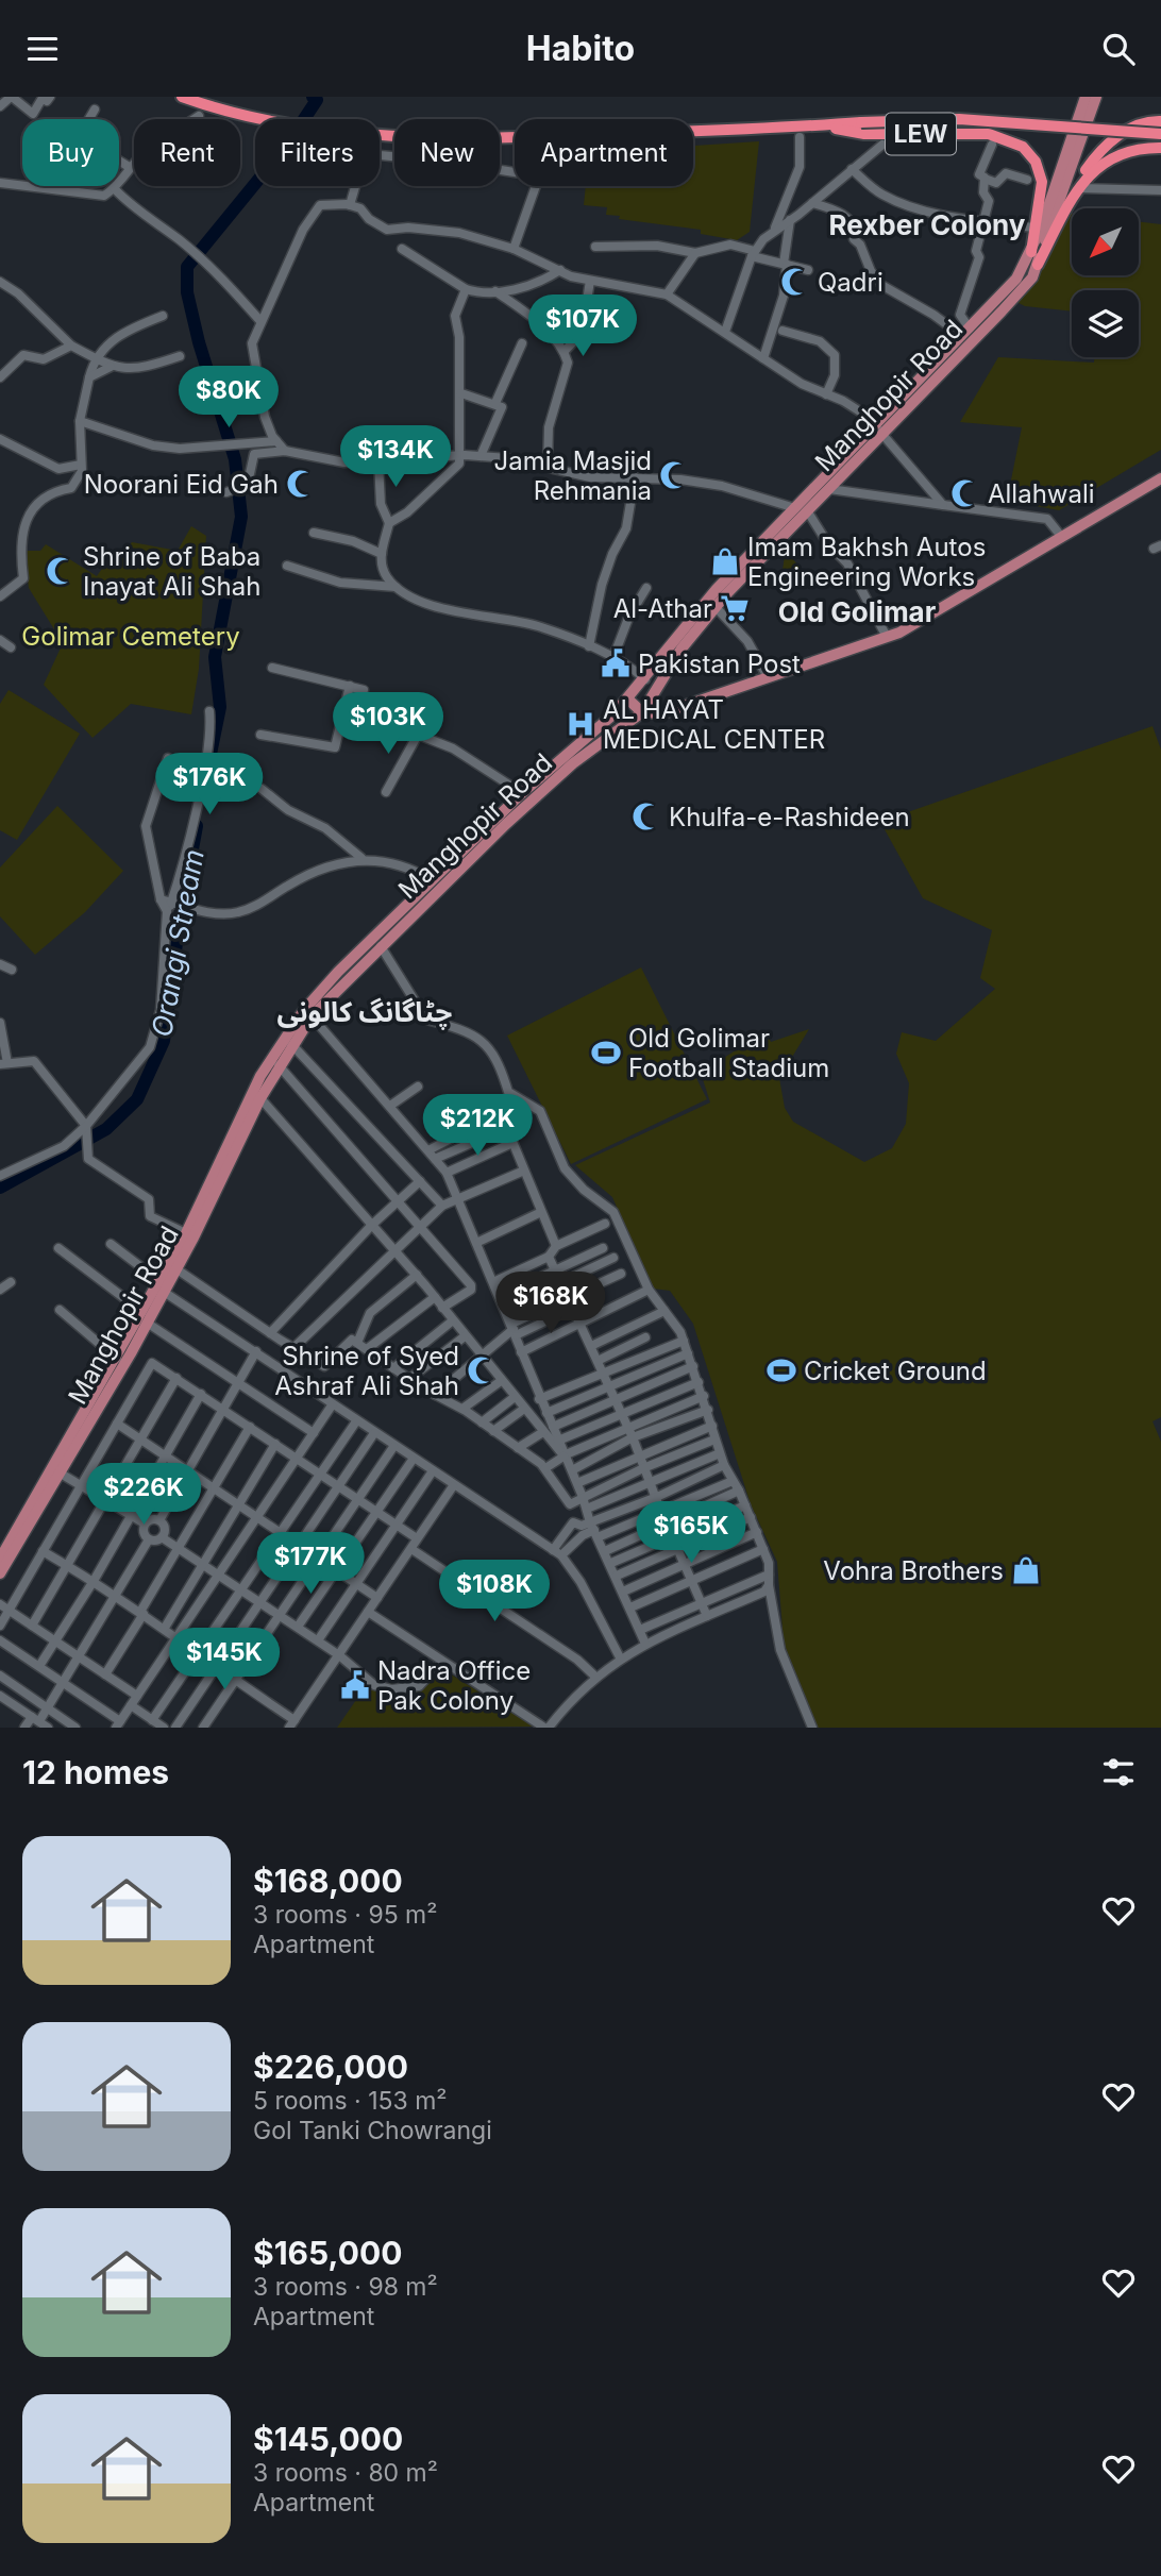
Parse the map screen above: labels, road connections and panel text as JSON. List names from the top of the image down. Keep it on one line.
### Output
{"streets":{"highway":["LEW"],"main road":["Manghopir Road"]},"districts":["Rexber Colony","Old Golimar","چٹاگانگ کالونی"],"water":["Orangi Stream"],"parks":["Golimar Cemetery"],"places":{"mosque":["Qadri","Jamia Masjid Rehmania","Noorani Eid Gah","Allahwali","Shrine of Baba Inayat Ali Shah","Khulfa-e-Rashideen","Shrine of Syed Ashraf Ali Shah"],"shop":["Imam Bakhsh Autos Engineering Works","Vohra Brothers"],"supermarket":["Al-Athar"],"public building":["Pakistan Post","Nadra Office Pak Colony"],"hospital":["AL HAYAT MEDICAL CENTER"],"sports":["Old Golimar Football Stadium","Cricket Ground"]},"north":"bottom left","page":{"header":"Habito","chip":["Buy","Rent","Filters","New","Apartment"],"price":["$107K","$80K","$134K","$103K","$176K","$212K","$168K","$226K","$165K","$177K","$108K","$145K"],"heading":"12 homes","list":[{"name":"$168,000","note":"3 rooms · 95 m² · Apartment"},{"name":"$226,000","note":"5 rooms · 153 m² · Gol Tanki Chowrangi"},{"name":"$165,000","note":"3 rooms · 98 m² · Apartment"},{"name":"$145,000","note":"3 rooms · 80 m² · Apartment"}]}}
